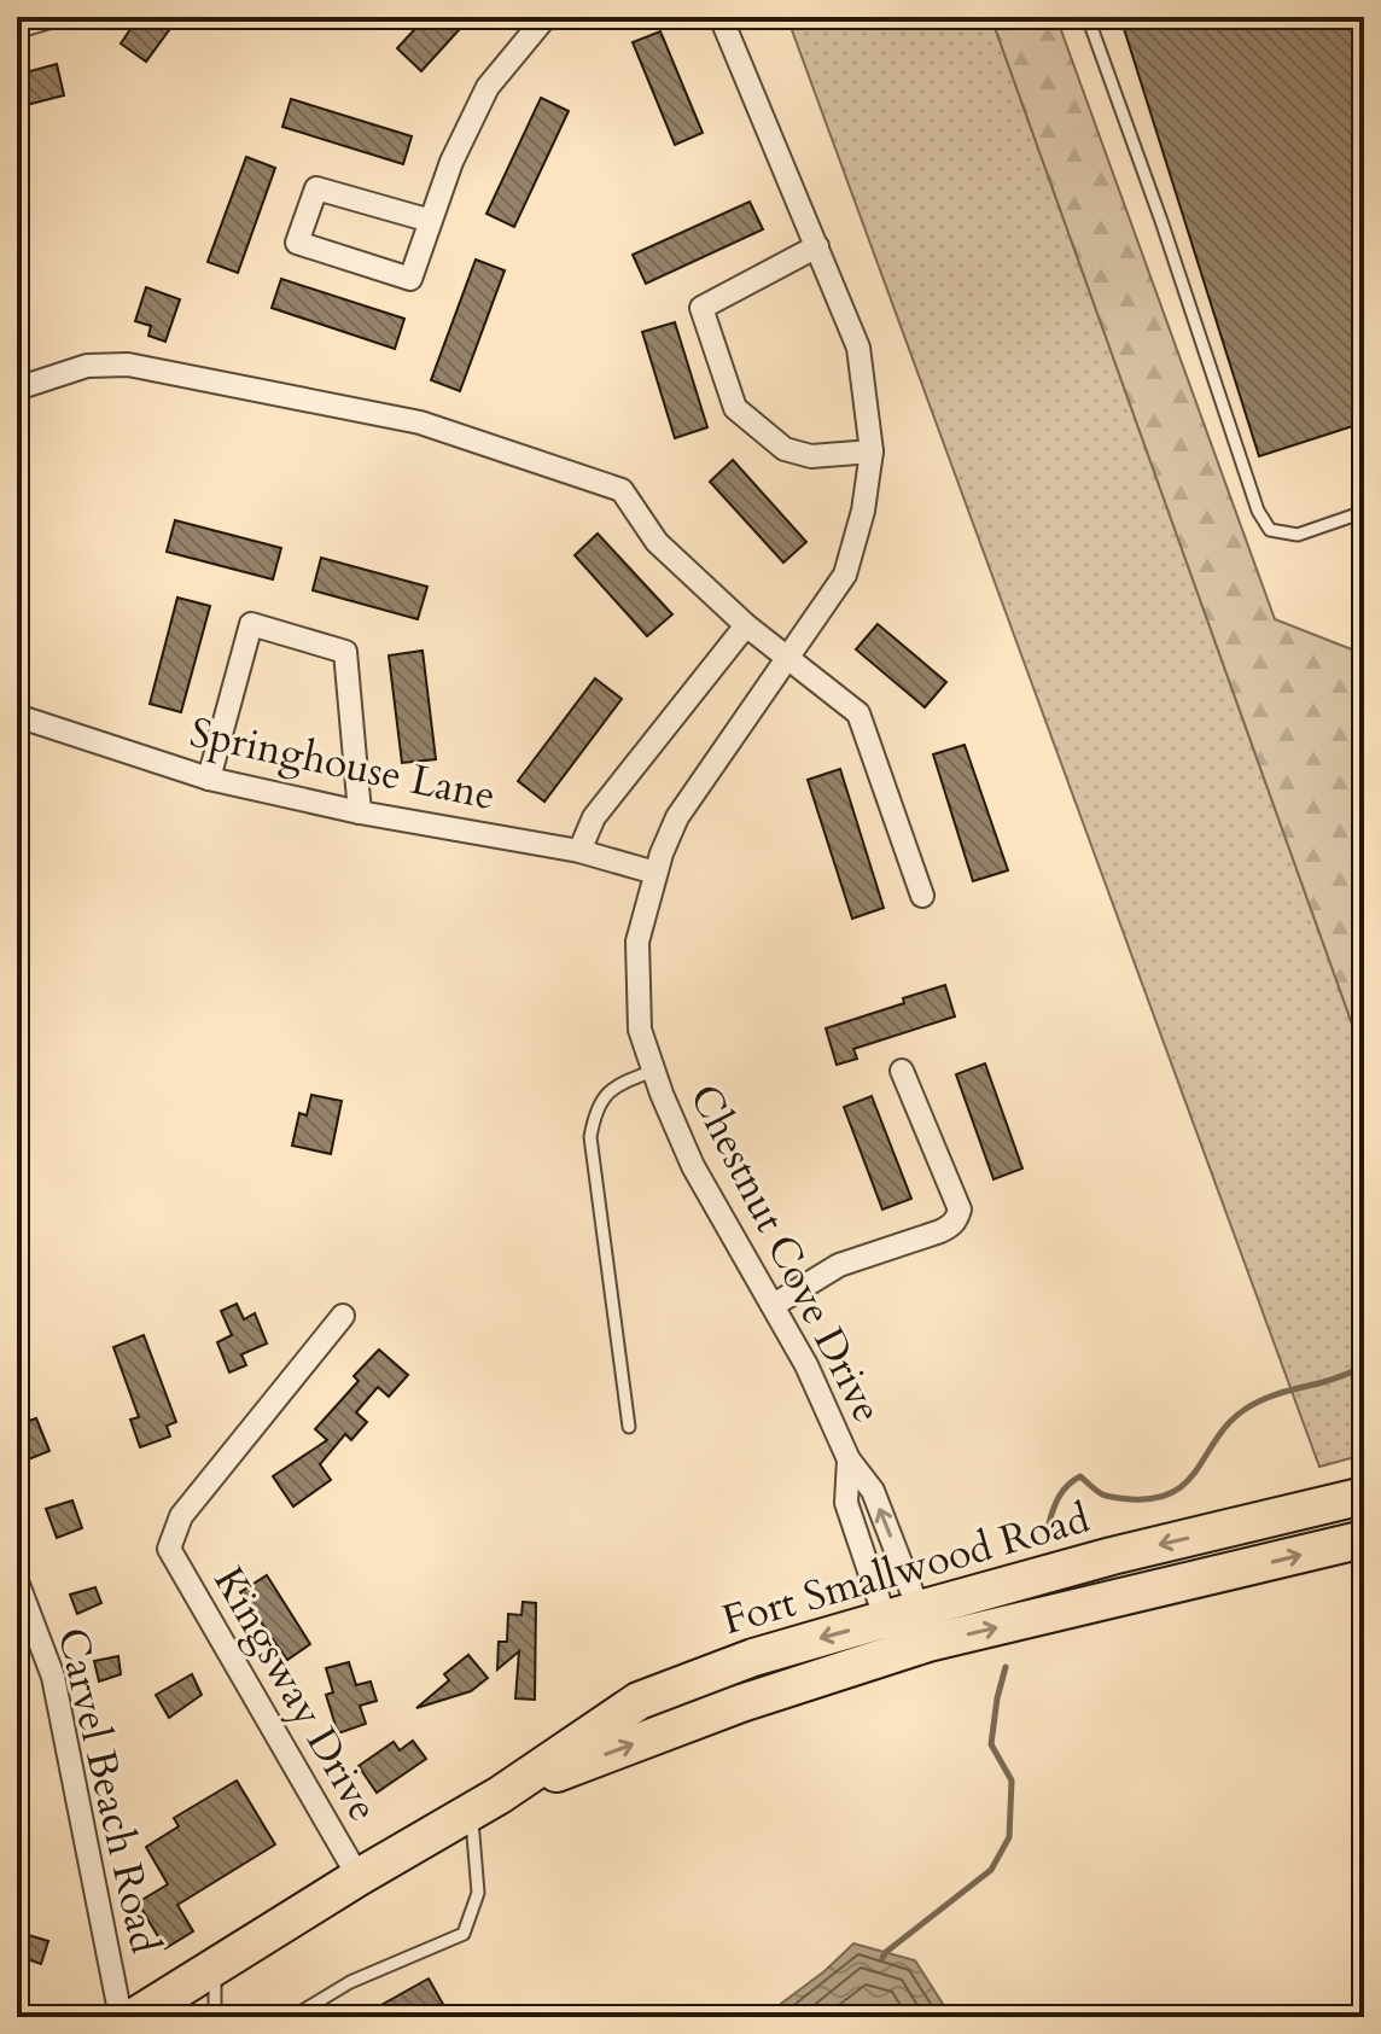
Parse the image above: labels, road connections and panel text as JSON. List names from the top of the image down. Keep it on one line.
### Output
{"streets":{"main road":["Fort Smallwood Road"],"street":["Springhouse Lane","Chestnut Cove Drive","Kingsway Drive","Carvel Beach Road"]},"crossings":[["Springhouse Lane","Chestnut Cove Drive"],["Chestnut Cove Drive","Fort Smallwood Road"],["Fort Smallwood Road","Kingsway Drive"]]}
